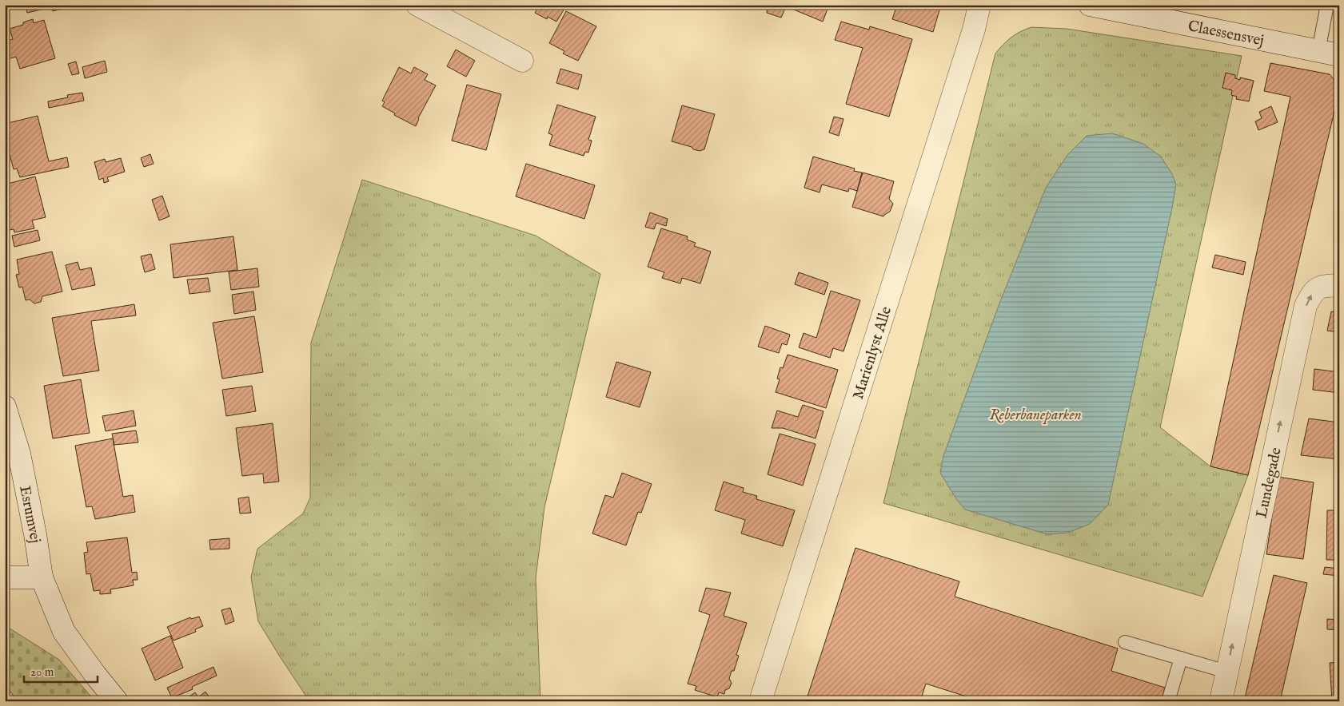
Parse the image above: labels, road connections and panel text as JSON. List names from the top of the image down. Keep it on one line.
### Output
{"streets":{"street":["Claessensvej","Marienlyst Alle","Lundegade","Esrumvej"]},"one_way":["Lundegade"],"parks":["Reberbaneparken"],"scale_bar":"20 m"}
